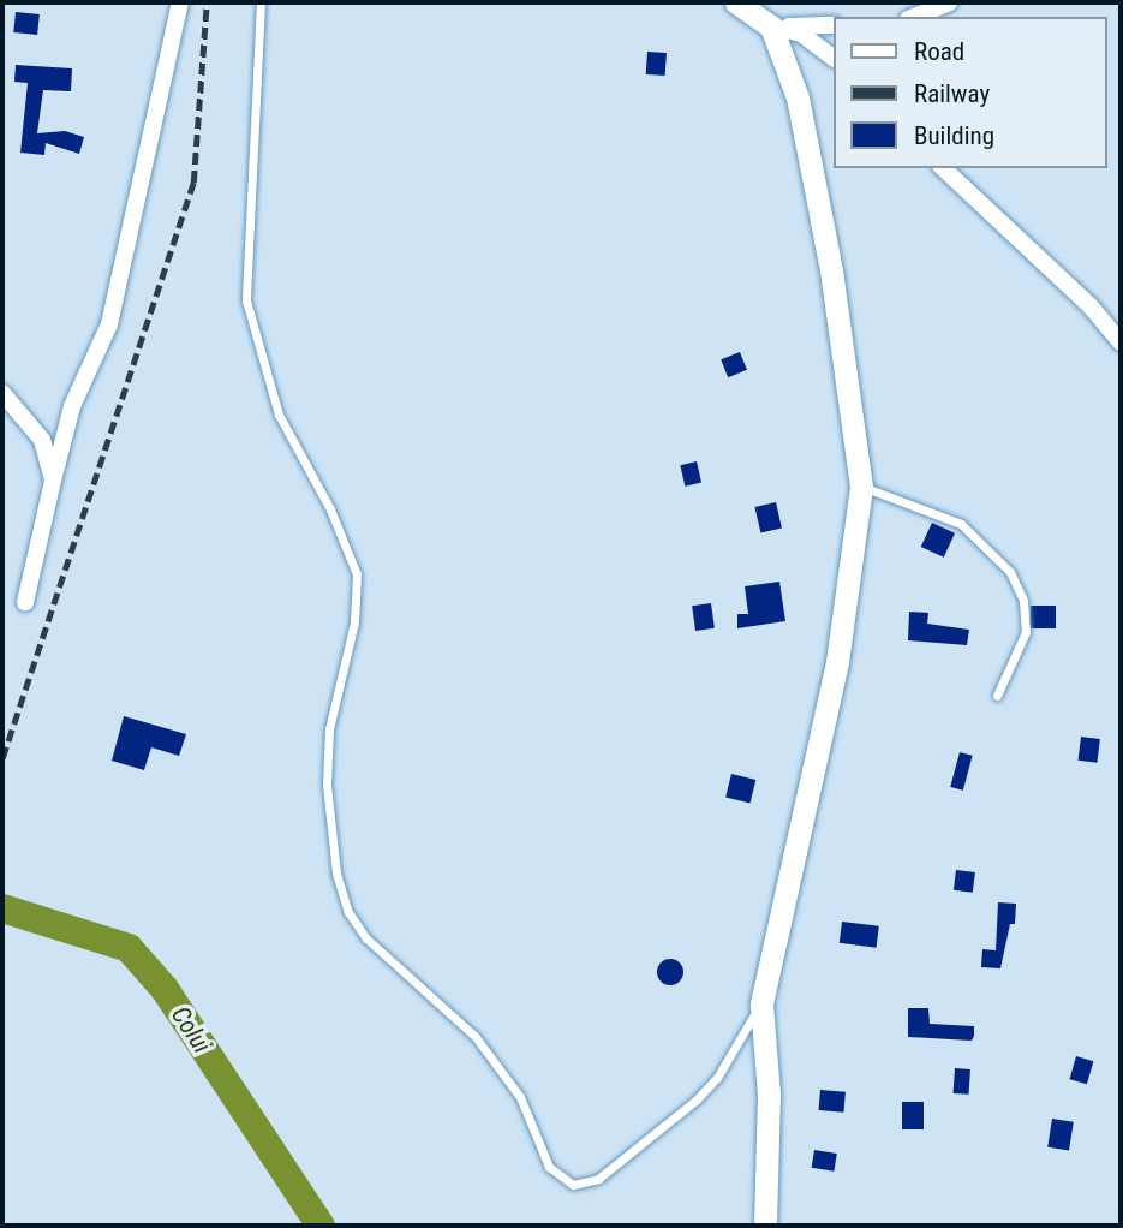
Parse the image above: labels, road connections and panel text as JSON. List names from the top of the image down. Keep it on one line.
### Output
{"water":["Colui"],"legend":["Road","Railway","Building"]}
